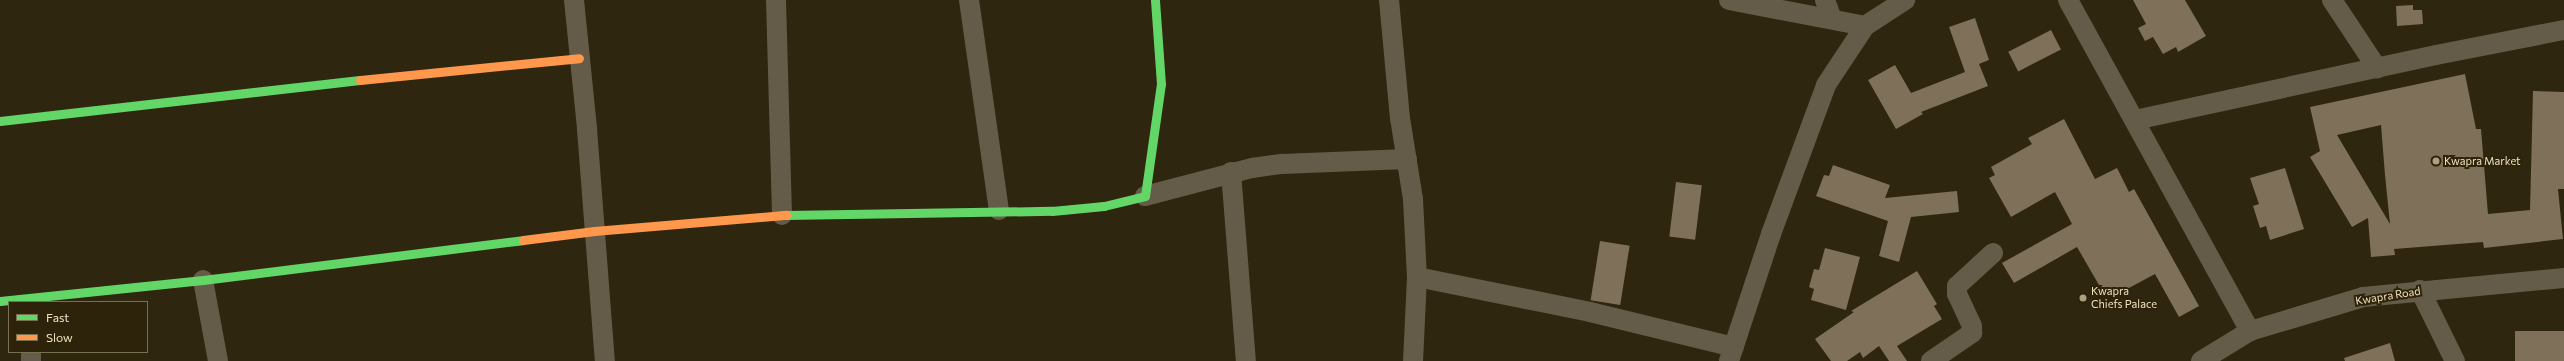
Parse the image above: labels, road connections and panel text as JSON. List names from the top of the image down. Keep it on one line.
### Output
{"streets":{"street":["Kwapra Road"]},"places":["Kwapra Market","Kwapra Chiefs Palace"],"legend":["Fast","Slow"]}
